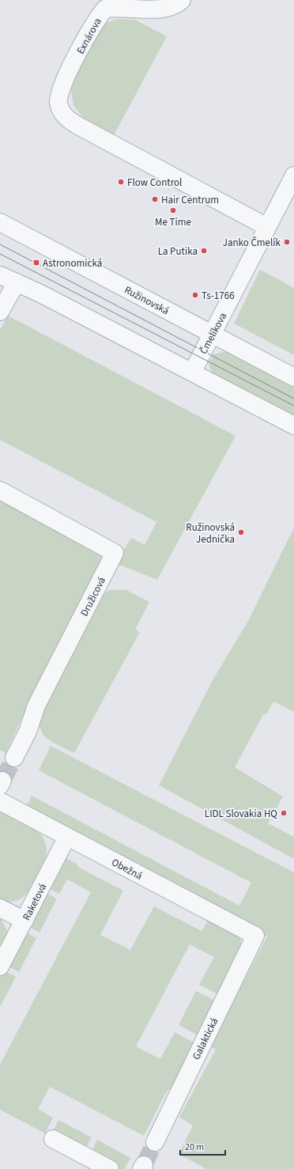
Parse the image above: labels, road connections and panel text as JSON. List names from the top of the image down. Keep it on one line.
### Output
{"streets":{"street":["Exnárova","Ružinovská","Čmelíkova","Družicová","Obežná","Raketová","Galaktická"]},"crossings":[["Exnárova","Čmelíkova"],["Ružinovská","Čmelíkova"],["Obežná","Raketová"],["Obežná","Galaktická"]],"places":{"other":["Flow Control","Hair Centrum","Me Time","Janko Čmelík","La Putika","Ts-1766","Ružinovská Jednička","LIDL Slovakia HQ"],"transit":["Astronomická"]},"scale_bar":"20 m"}
